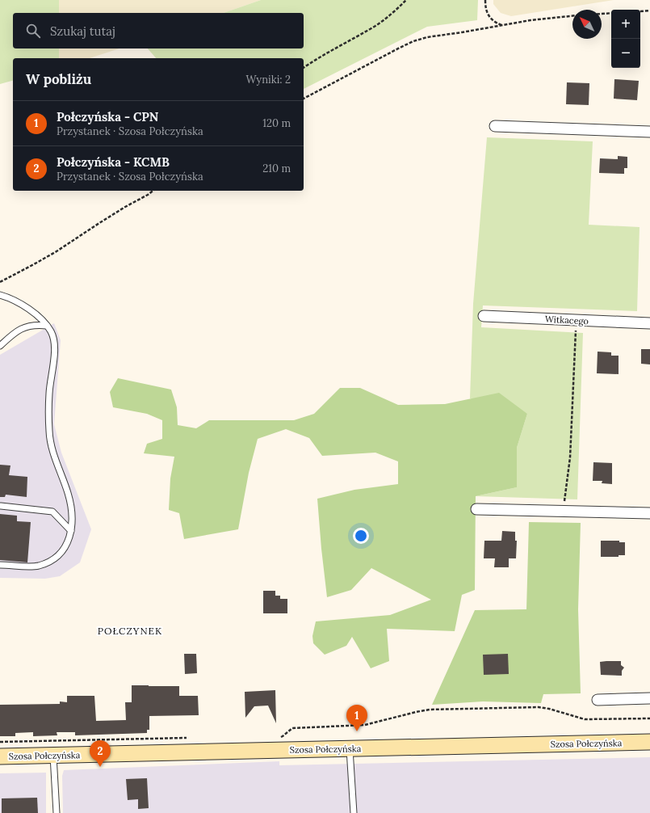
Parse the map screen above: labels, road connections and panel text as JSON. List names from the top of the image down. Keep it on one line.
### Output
{"streets":{"main road":["Szosa Połczyńska"],"street":["Witkacego"]},"districts":["POŁCZYNEK"],"north":"top left","page":{"map_buttons":["+","−"],"search":"Szukaj tutaj","heading":["W pobliżu","Wyniki: 2"],"list":[{"mark":"1","name":"Połczyńska - CPN","note":"Przystanek · Szosa Połczyńska","value":"120 m"},{"mark":"2","name":"Połczyńska - KCMB","note":"Przystanek · Szosa Połczyńska","value":"210 m"}],"pins":["1","2"]}}
